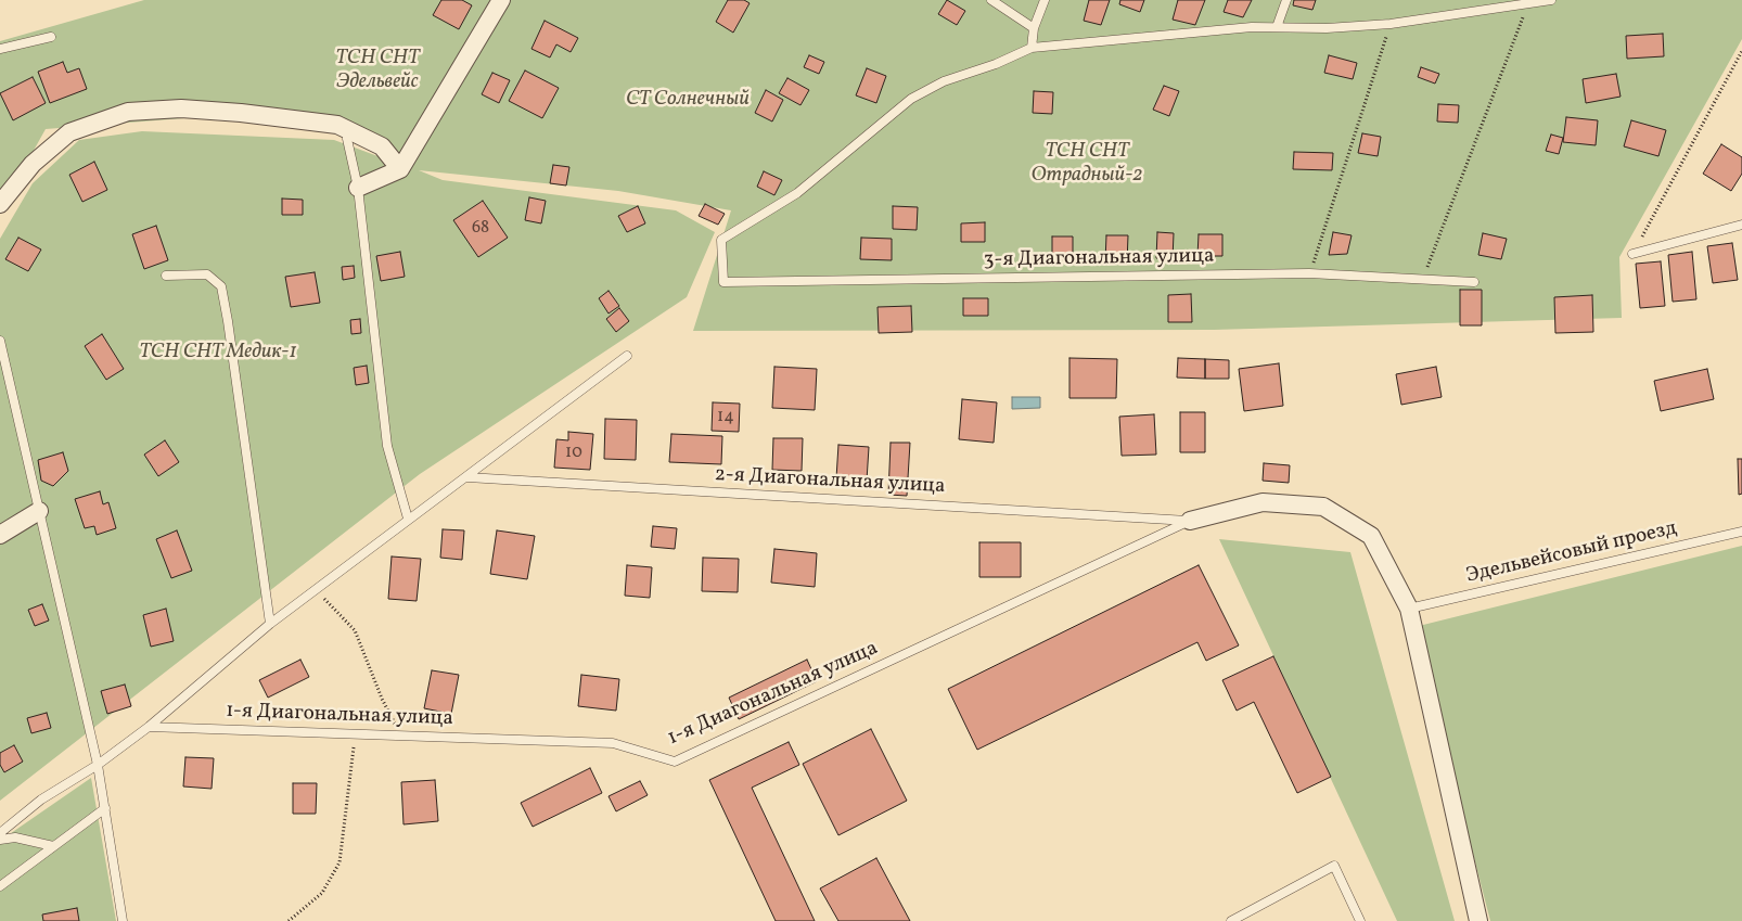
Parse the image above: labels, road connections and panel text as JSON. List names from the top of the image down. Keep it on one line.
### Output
{"streets":{"lane":["3-я Диагональная улица","2-я Диагональная улица","Эдельвейсовый проезд","1-я Диагональная улица"]},"crossings":[["2-я Диагональная улица","1-я Диагональная улица"]],"parks":["ТСН СНТ Эдельвейс","СТ Солнечный","ТСН СНТ Отрадный-2","ТСН СНТ Медик-1"],"house_numbers":["68","14","10"]}
